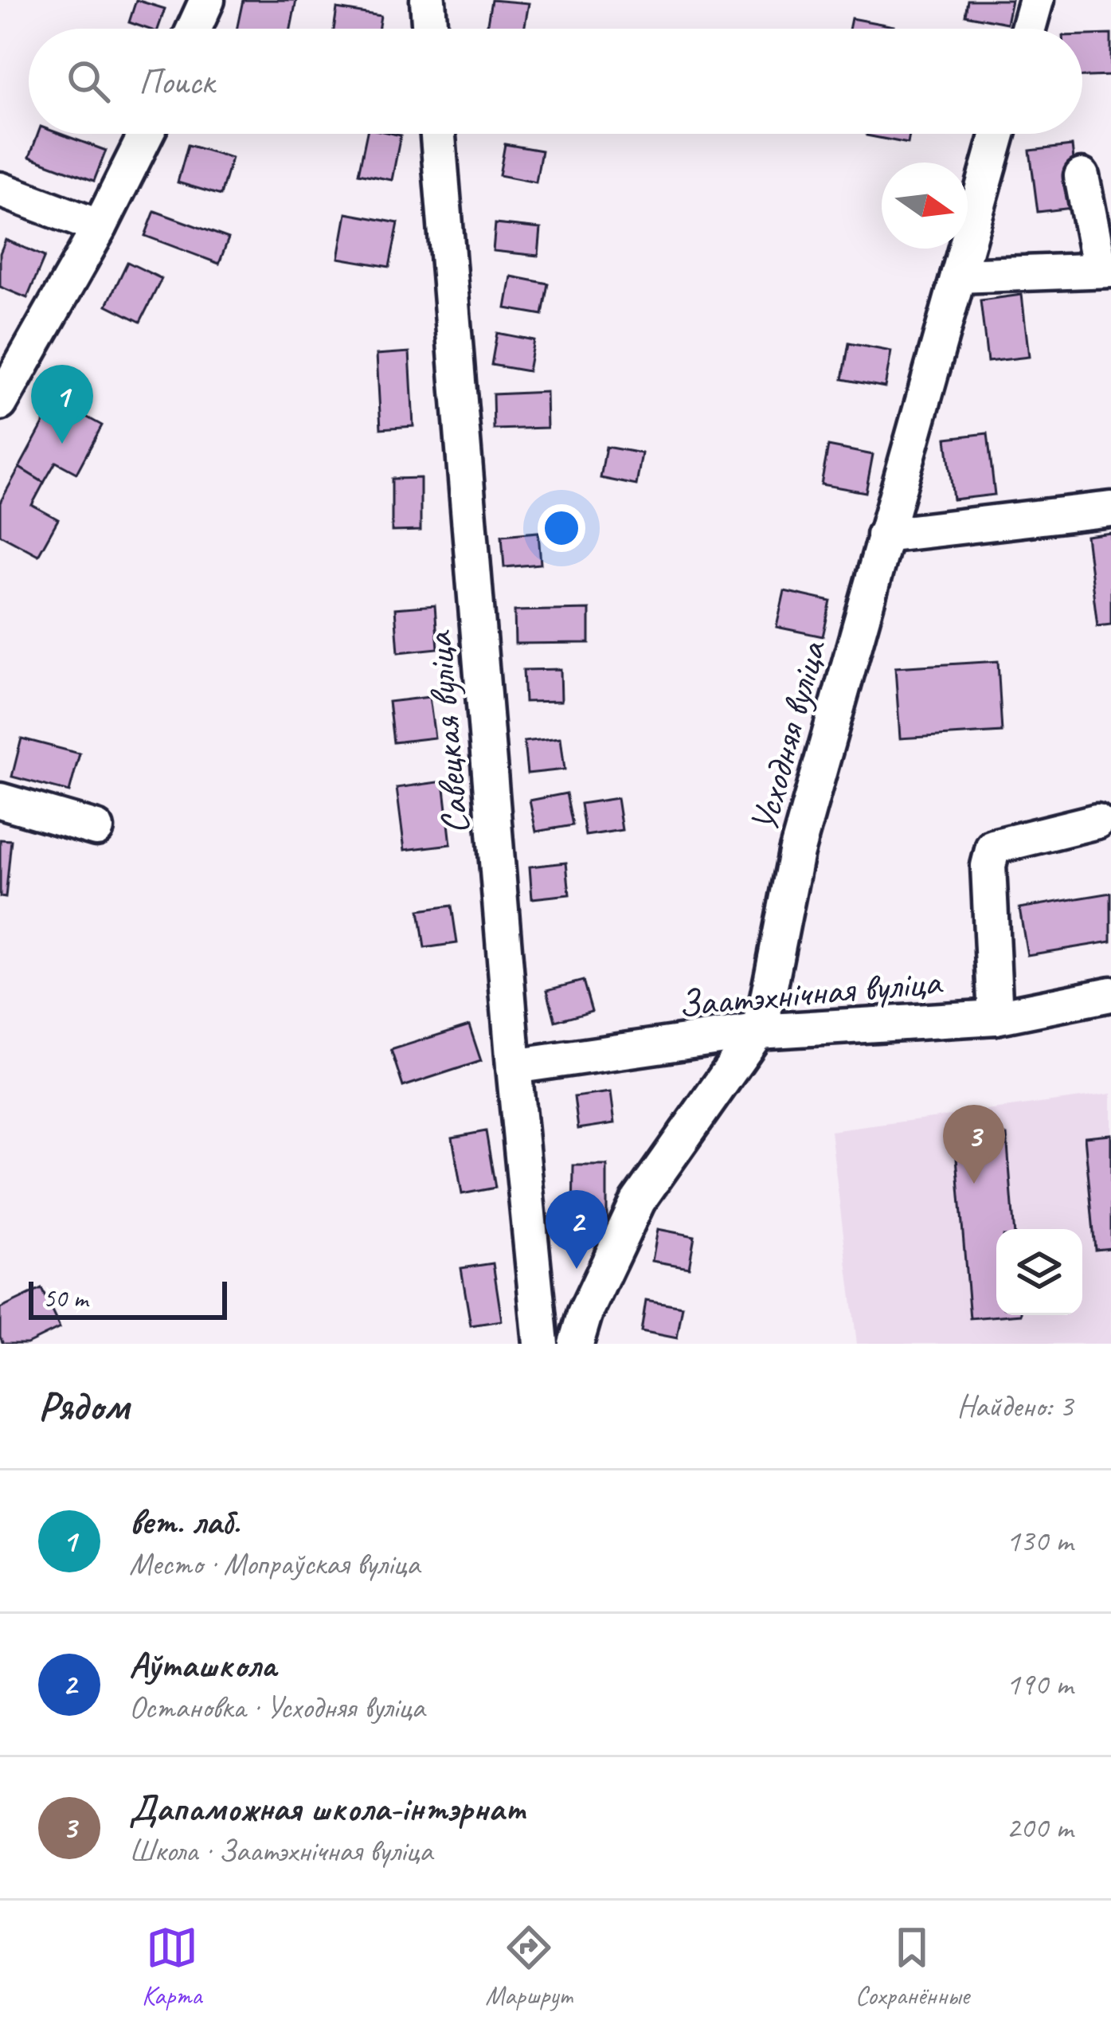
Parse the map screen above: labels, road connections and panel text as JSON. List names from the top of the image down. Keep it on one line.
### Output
{"streets":{"street":["Савецкая вуліца","Усходняя вуліца","Заатэхнічная вуліца"]},"crossings":[["Савецкая вуліца","Заатэхнічная вуліца"],["Усходняя вуліца","Заатэхнічная вуліца"]],"scale_bar":"50 m","north":"right","page":{"search":"Поиск","pins":["1","3","2"],"scale":"50 m","heading":["Рядом","Найдено: 3"],"list":[{"mark":"1","name":"вет. лаб.","note":"Место · Мопраўская вуліца","value":"130 m"},{"mark":"2","name":"Аўташкола","note":"Остановка · Усходняя вуліца","value":"190 m"},{"mark":"3","name":"Дапаможная школа-інтэрнат","note":"Школа · Заатэхнічная вуліца","value":"200 m"}],"nav":["Карта","Маршрут","Сохранённые"]}}
